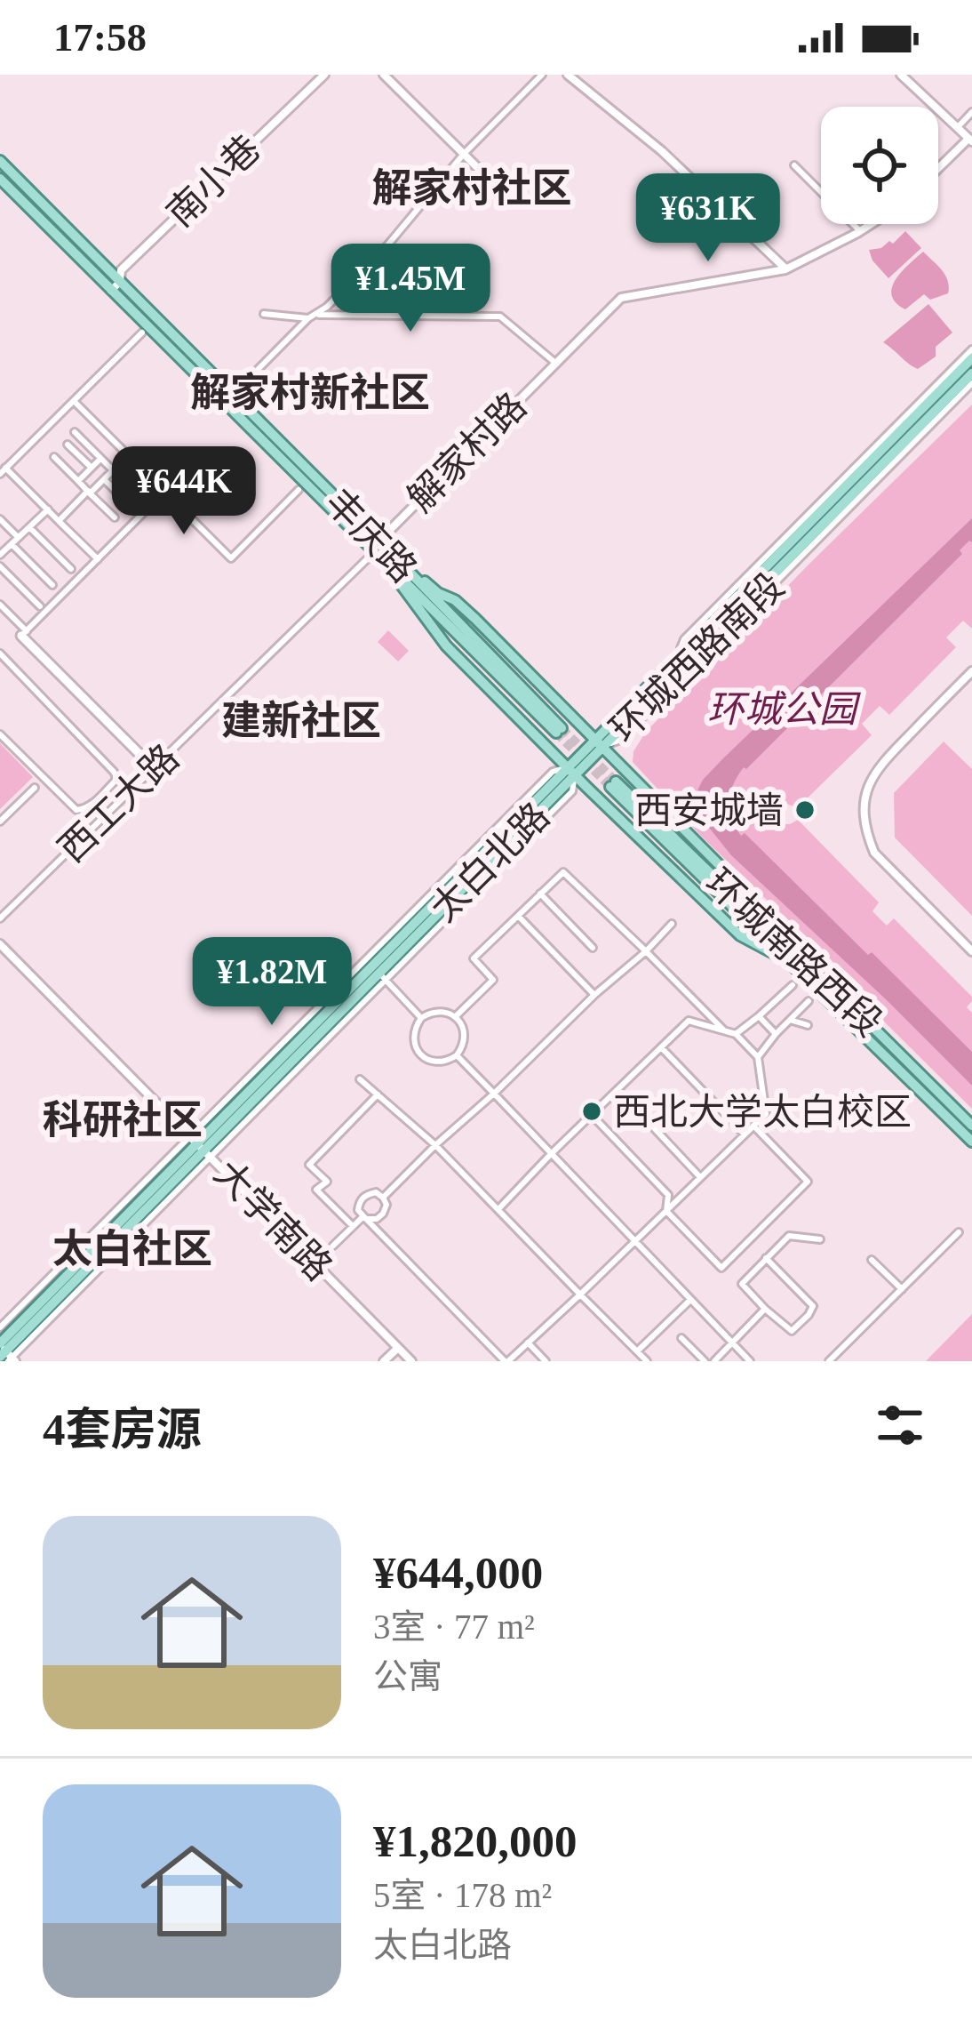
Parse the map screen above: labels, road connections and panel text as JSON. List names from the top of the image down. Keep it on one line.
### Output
{"streets":{"main road":["丰庆路","环城西路南段","太白北路","环城南路西段"],"street":["南小巷","解家村路","西工大路","大学南路"]},"crossings":[["南小巷","丰庆路"],["解家村路","丰庆路"],["解家村路","西工大路"],["丰庆路","西工大路"],["环城西路南段","太白北路"],["太白北路","大学南路"]],"districts":["解家村社区","解家村新社区","建新社区","科研社区","太白社区"],"parks":["环城公园"],"places":["西安城墙","西北大学太白校区"],"page":{"status":"17:58","price":["¥631K","¥1.45M","¥644K","¥1.82M"],"heading":"4套房源","list":[{"name":"¥644,000","note":"3室 · 77 m² · 公寓"},{"name":"¥1,820,000","note":"5室 · 178 m² · 太白北路"}]}}
